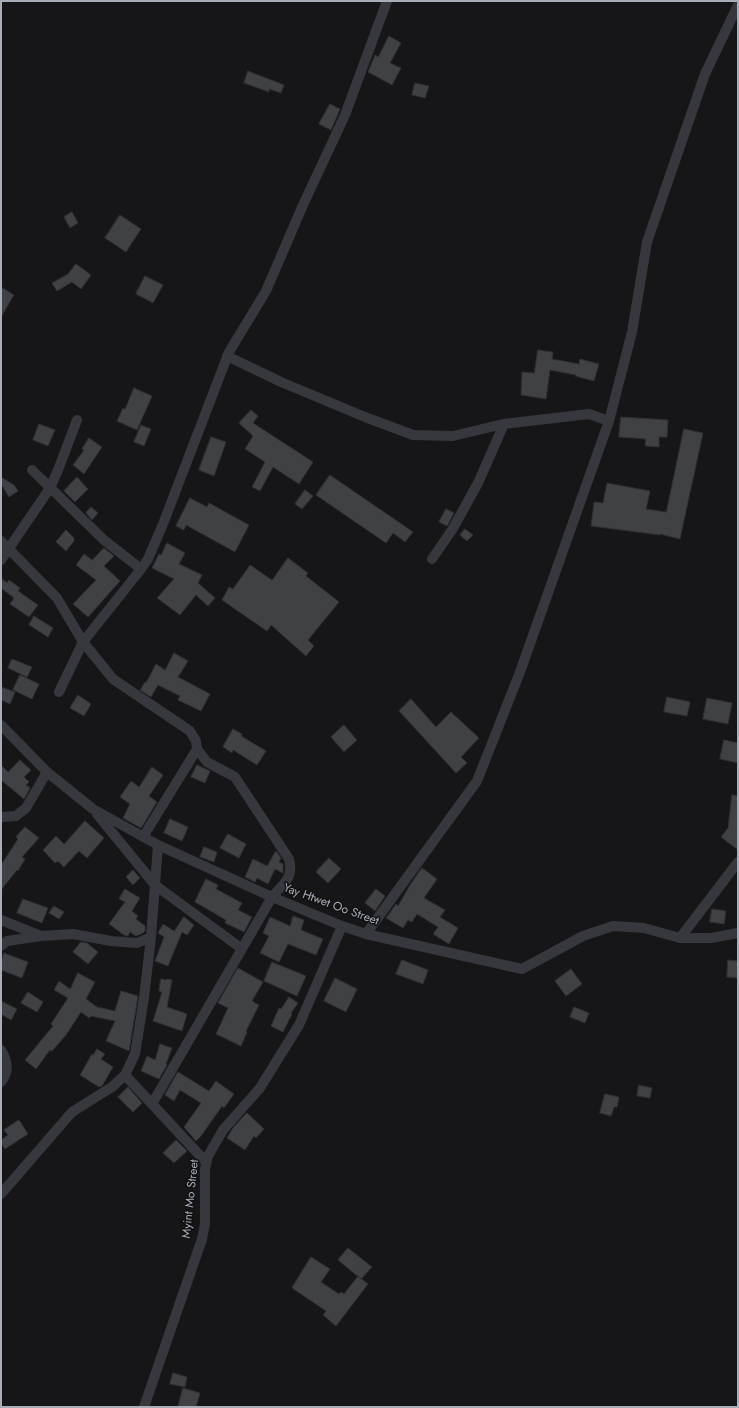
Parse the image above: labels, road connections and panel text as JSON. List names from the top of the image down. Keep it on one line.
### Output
{"streets":{"street":["Yay Htwet Oo Street","Myint Mo Street"]},"crossings":[["Yay Htwet Oo Street","Myint Mo Street"]]}
